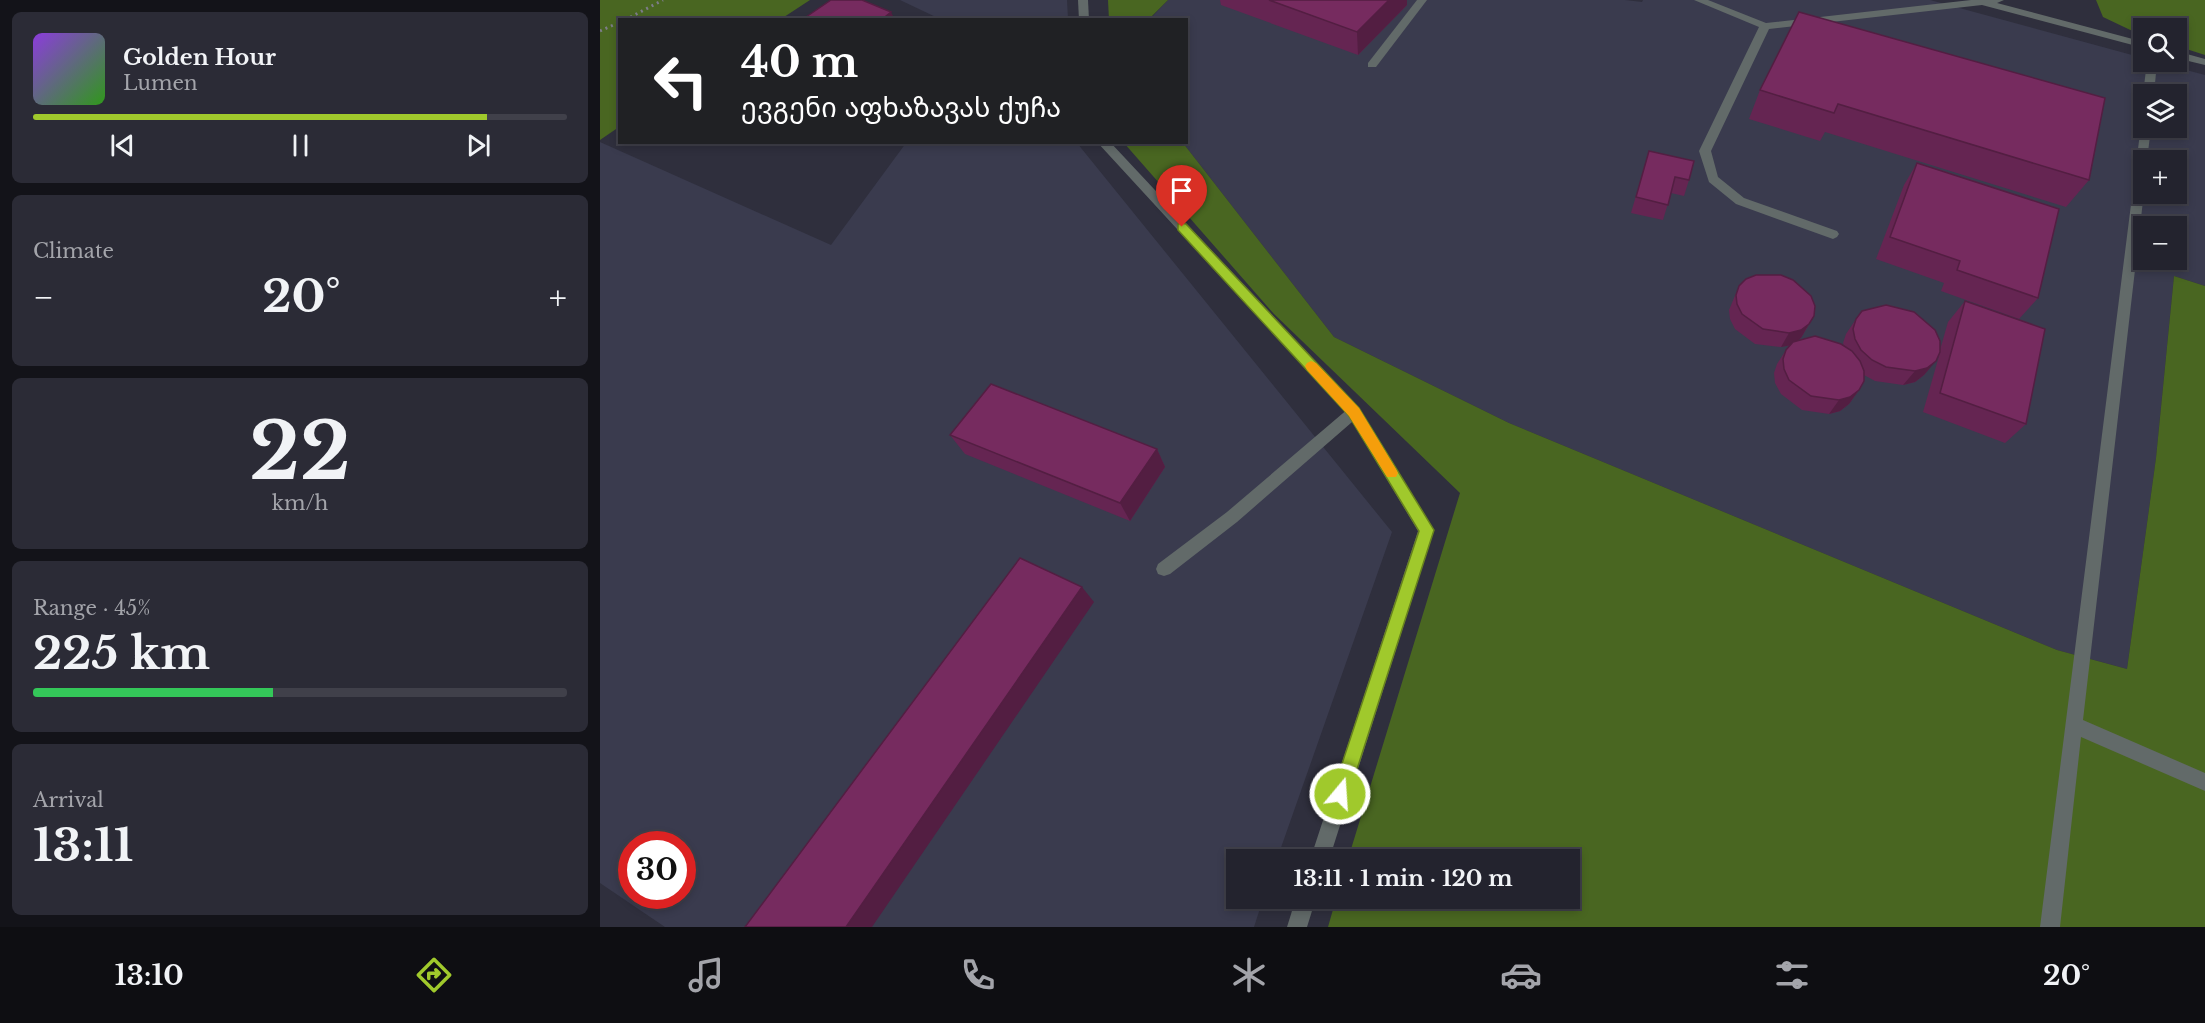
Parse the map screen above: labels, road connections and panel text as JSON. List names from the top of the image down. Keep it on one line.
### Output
{"page":{"map_buttons":["+","−"],"turn":["40 m","ევგენი აფხაზავას ქუჩა"],"song":["Golden Hour","Lumen"],"tile":["Climate",["22","km/h"],["Range · 45%","225 km"],["Arrival","13:11"]],"heat":["−","20°","+"],"limit":"30","trip":"13:11 · 1 min · 120 m","tabs":["13:10","20°"]}}
